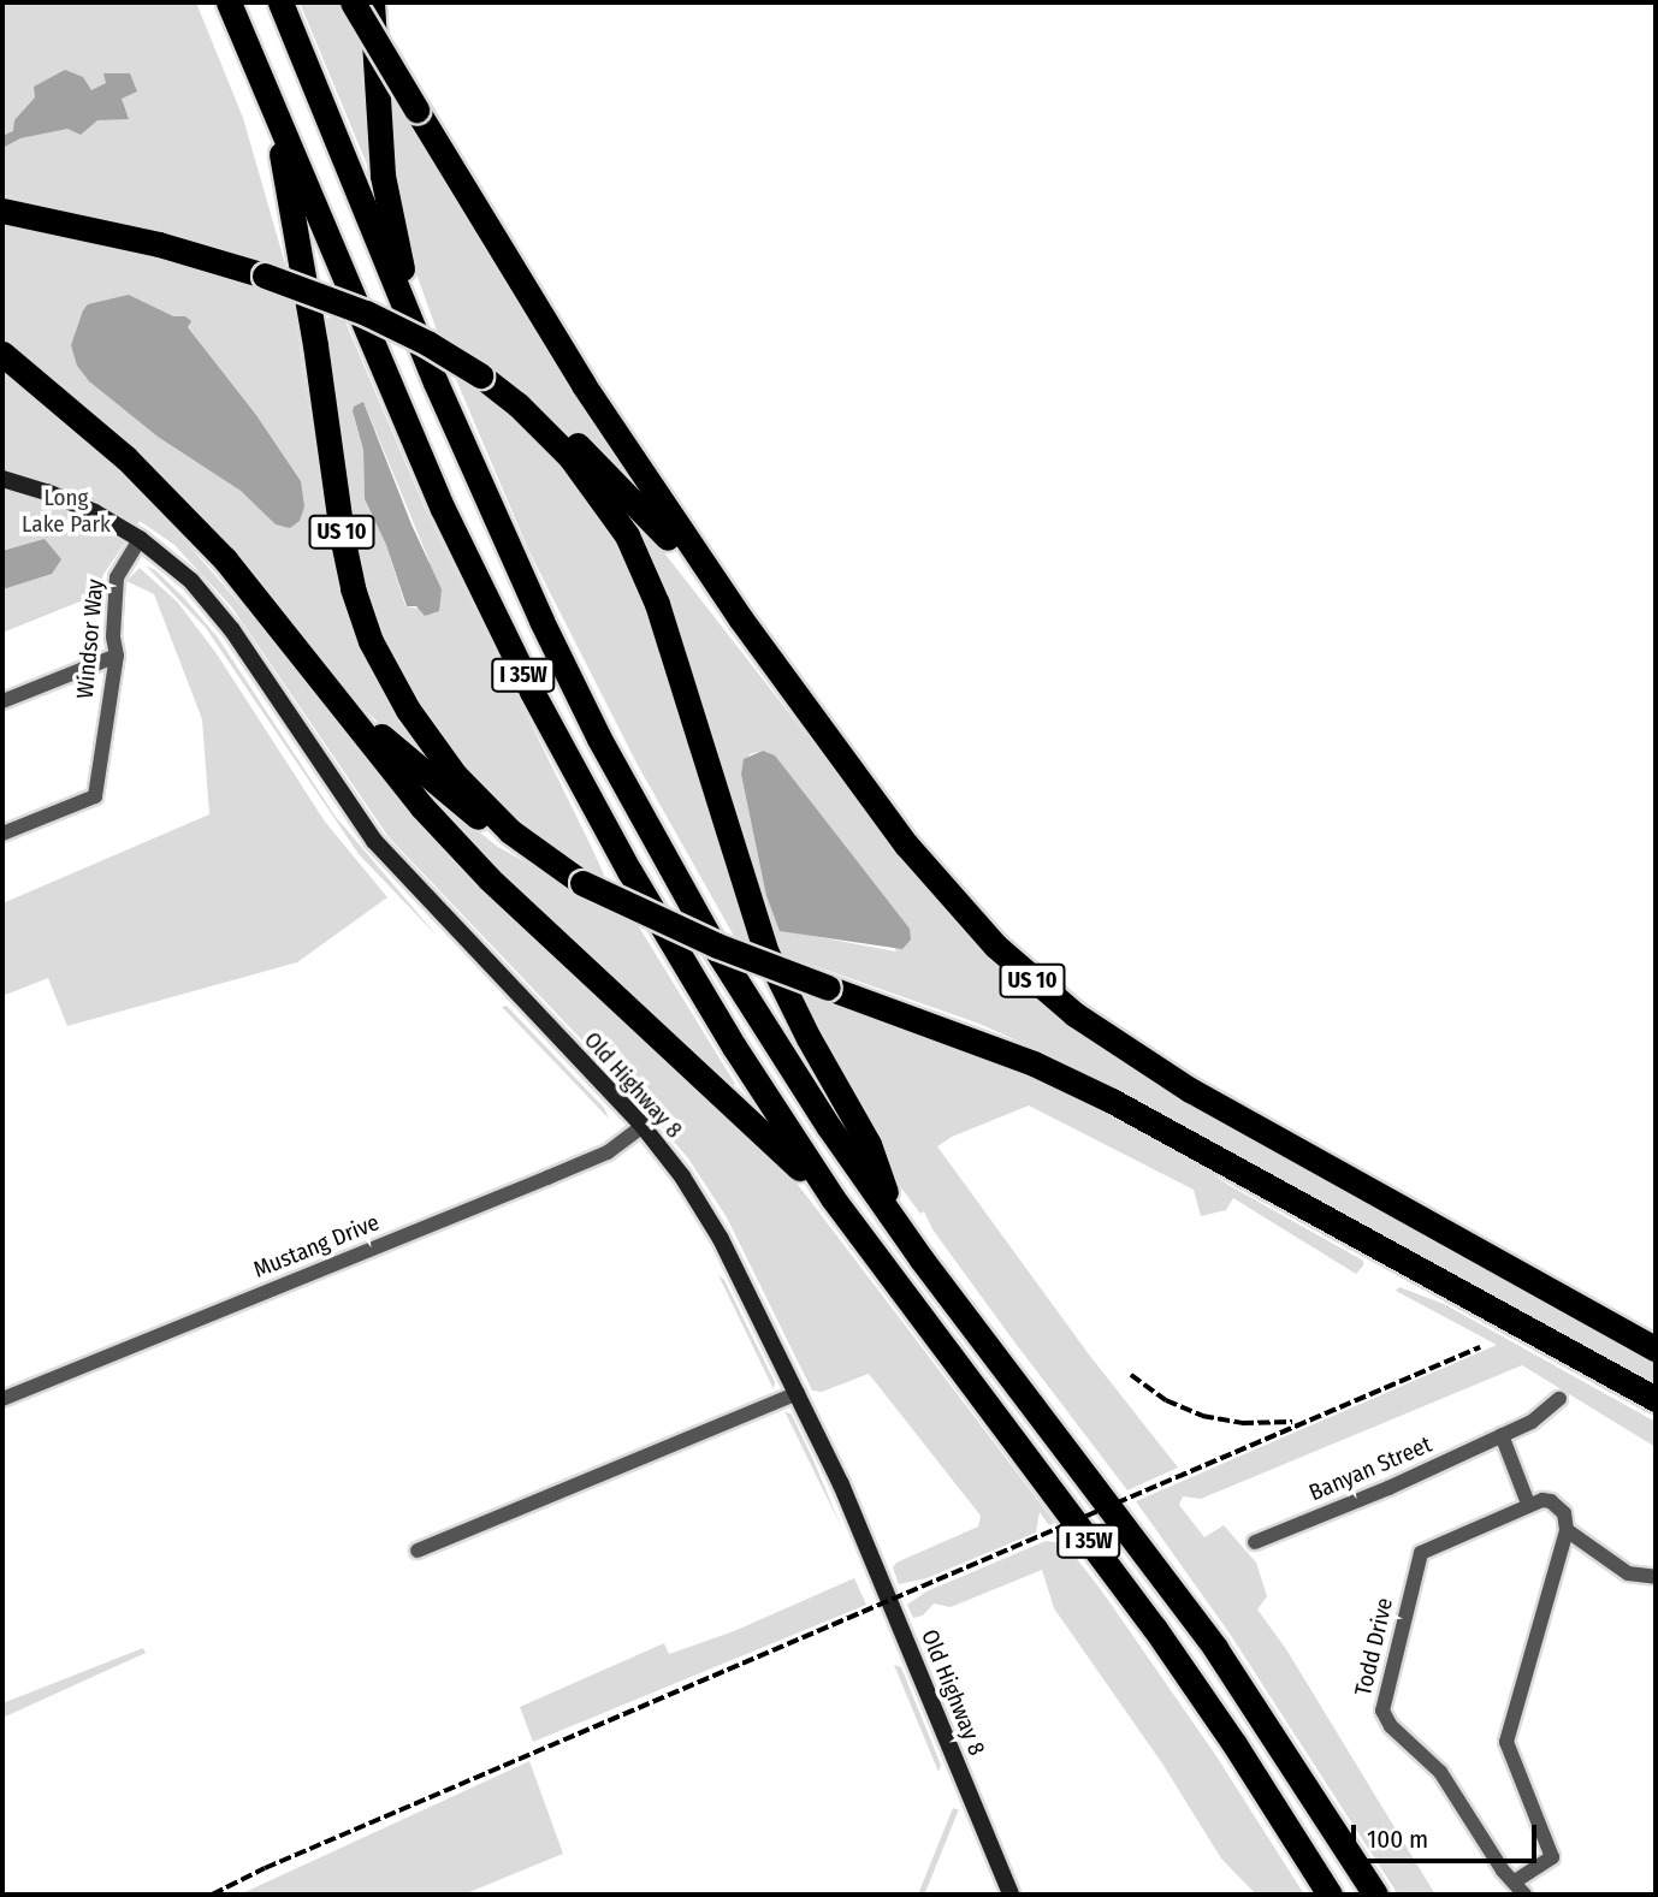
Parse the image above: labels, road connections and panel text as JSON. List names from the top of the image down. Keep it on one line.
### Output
{"streets":{"highway":["US 10","I 35W"],"street":["Windsor Way","Old Highway 8","Mustang Drive","Banyan Street","Todd Drive"]},"crossings":[["US 10","I 35W"],["Windsor Way","Old Highway 8"],["Old Highway 8","Mustang Drive"]],"parks":["Long Lake Park"],"scale_bar":"100 m"}
